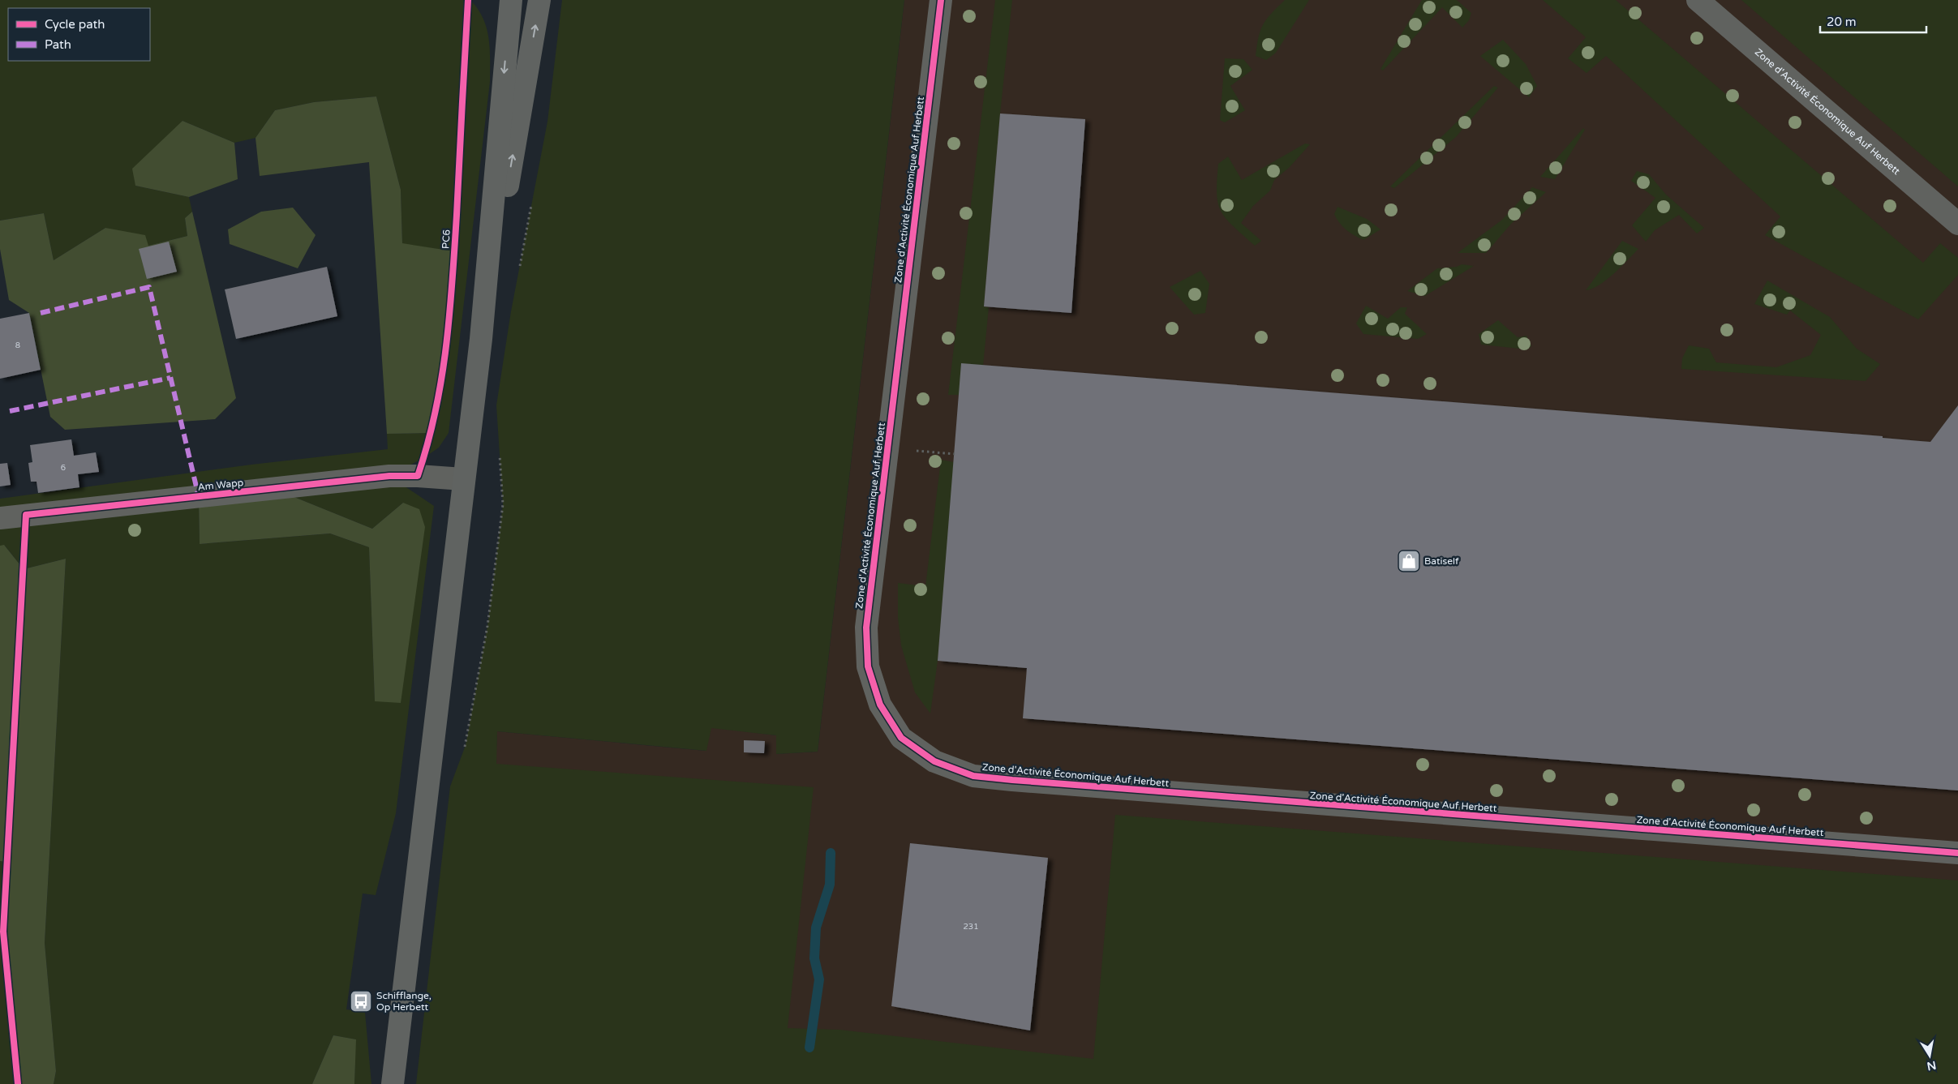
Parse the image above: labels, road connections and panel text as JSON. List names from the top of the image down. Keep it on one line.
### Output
{"streets":{"street":["Zone d'Activité Économique Auf Herbett","Am Wapp"],"cycle path":["PC6"]},"places":{"shop":["Batiself"],"bus stop":["Schifflange, Op Herbett"]},"house_numbers":["8","6","231"],"legend":["Cycle path","Path"],"scale_bar":"20 m","north":"bottom"}
